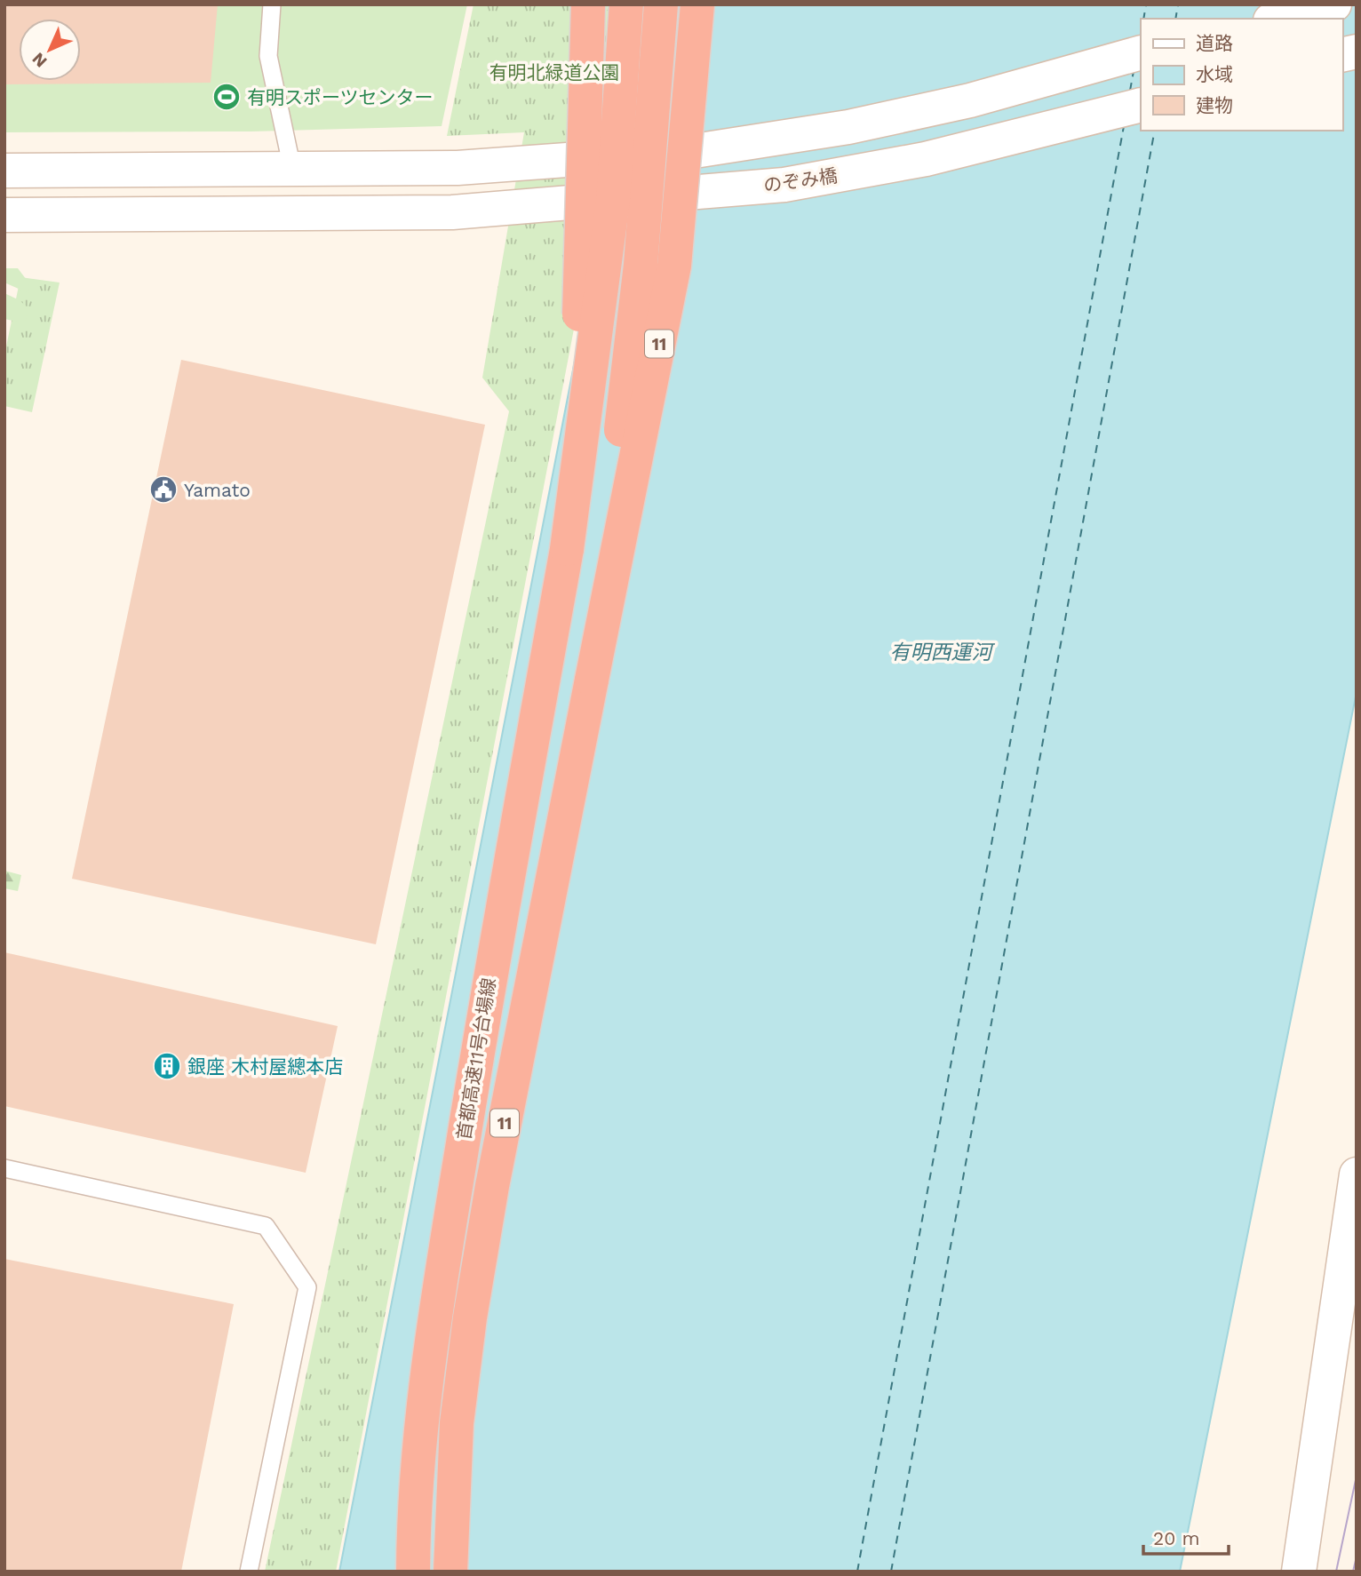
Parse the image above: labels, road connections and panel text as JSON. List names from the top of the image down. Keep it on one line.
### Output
{"streets":{"highway":["11","首都高速11号台場線"],"street":["のぞみ橋"]},"crossings":[["11","首都高速11号台場線"]],"water":["有明西運河"],"parks":["有明北緑道公園"],"places":{"sports":["有明スポーツセンター"],"public building":["Yamato"],"building":["銀座 木村屋總本店"]},"legend":["道路","水域","建物"],"scale_bar":"20 m","north":"bottom left"}
